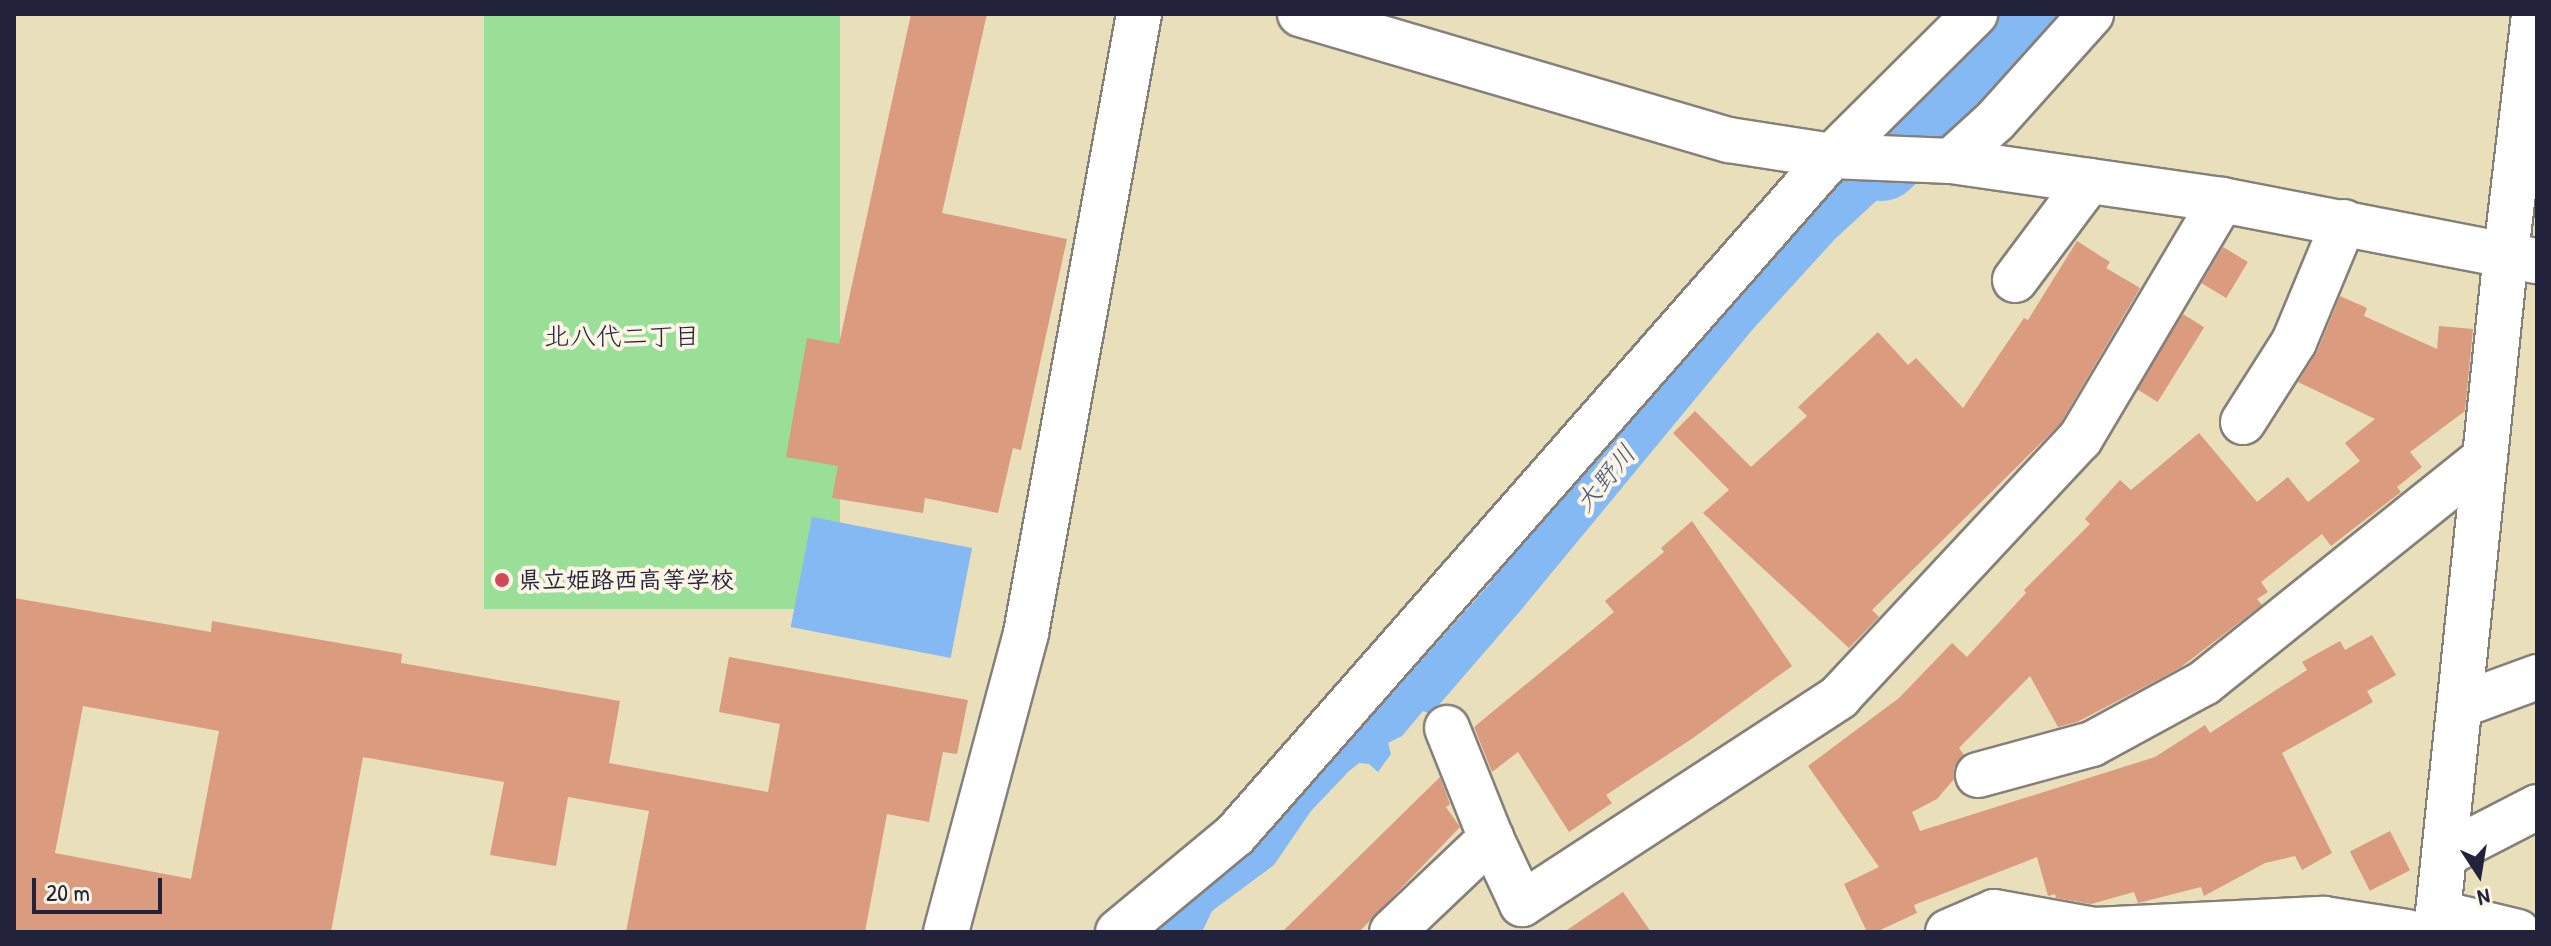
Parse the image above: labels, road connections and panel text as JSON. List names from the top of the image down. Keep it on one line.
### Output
{"districts":["北八代二丁目"],"water":["大野川"],"places":["県立姫路西高等学校"],"scale_bar":"20 m","north":"bottom"}
